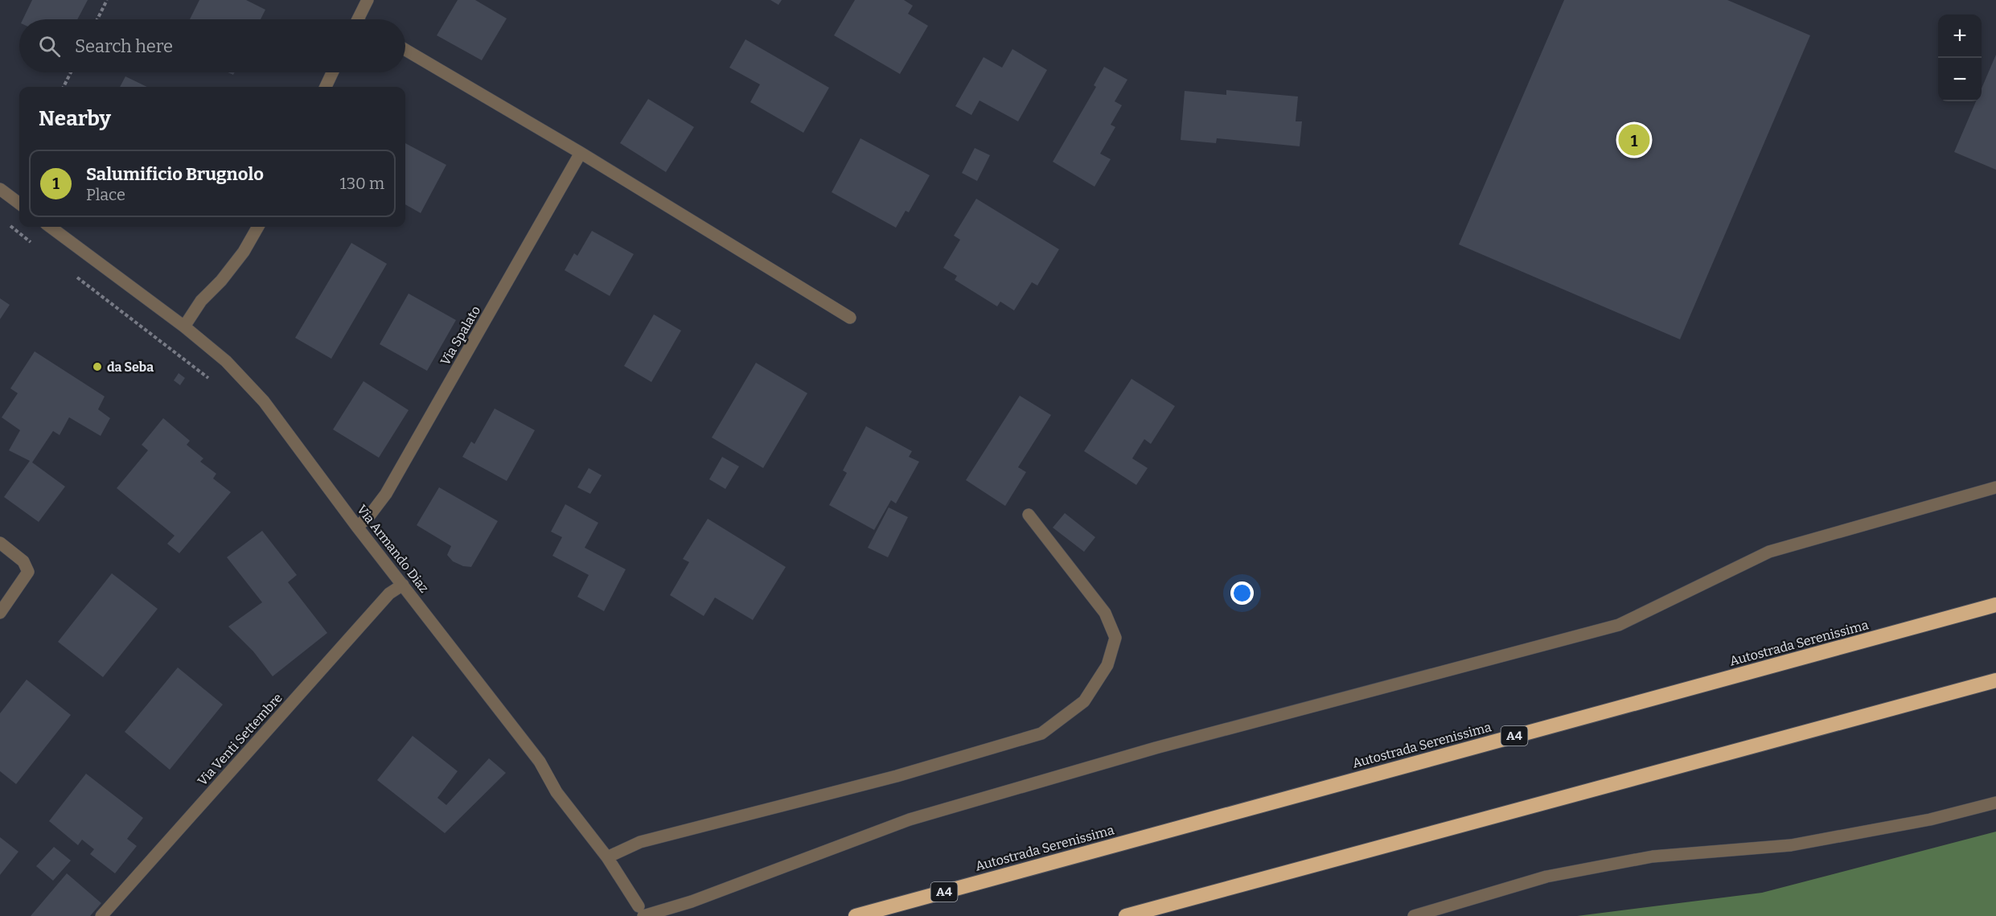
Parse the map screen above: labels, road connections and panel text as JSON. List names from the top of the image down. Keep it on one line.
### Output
{"streets":{"highway":["Autostrada Serenissima","A4"],"street":["Via Spalato","Via Armando Diaz","Via Venti Settembre"]},"crossings":[["Via Spalato","Via Armando Diaz"],["Via Armando Diaz","Via Venti Settembre"]],"places":["da Seba"],"page":{"map_buttons":["+","−"],"search":"Search here","heading":"Nearby","pins":"1","list":[{"mark":"1","name":"Salumificio Brugnolo","note":"Place","value":"130 m"}]}}
